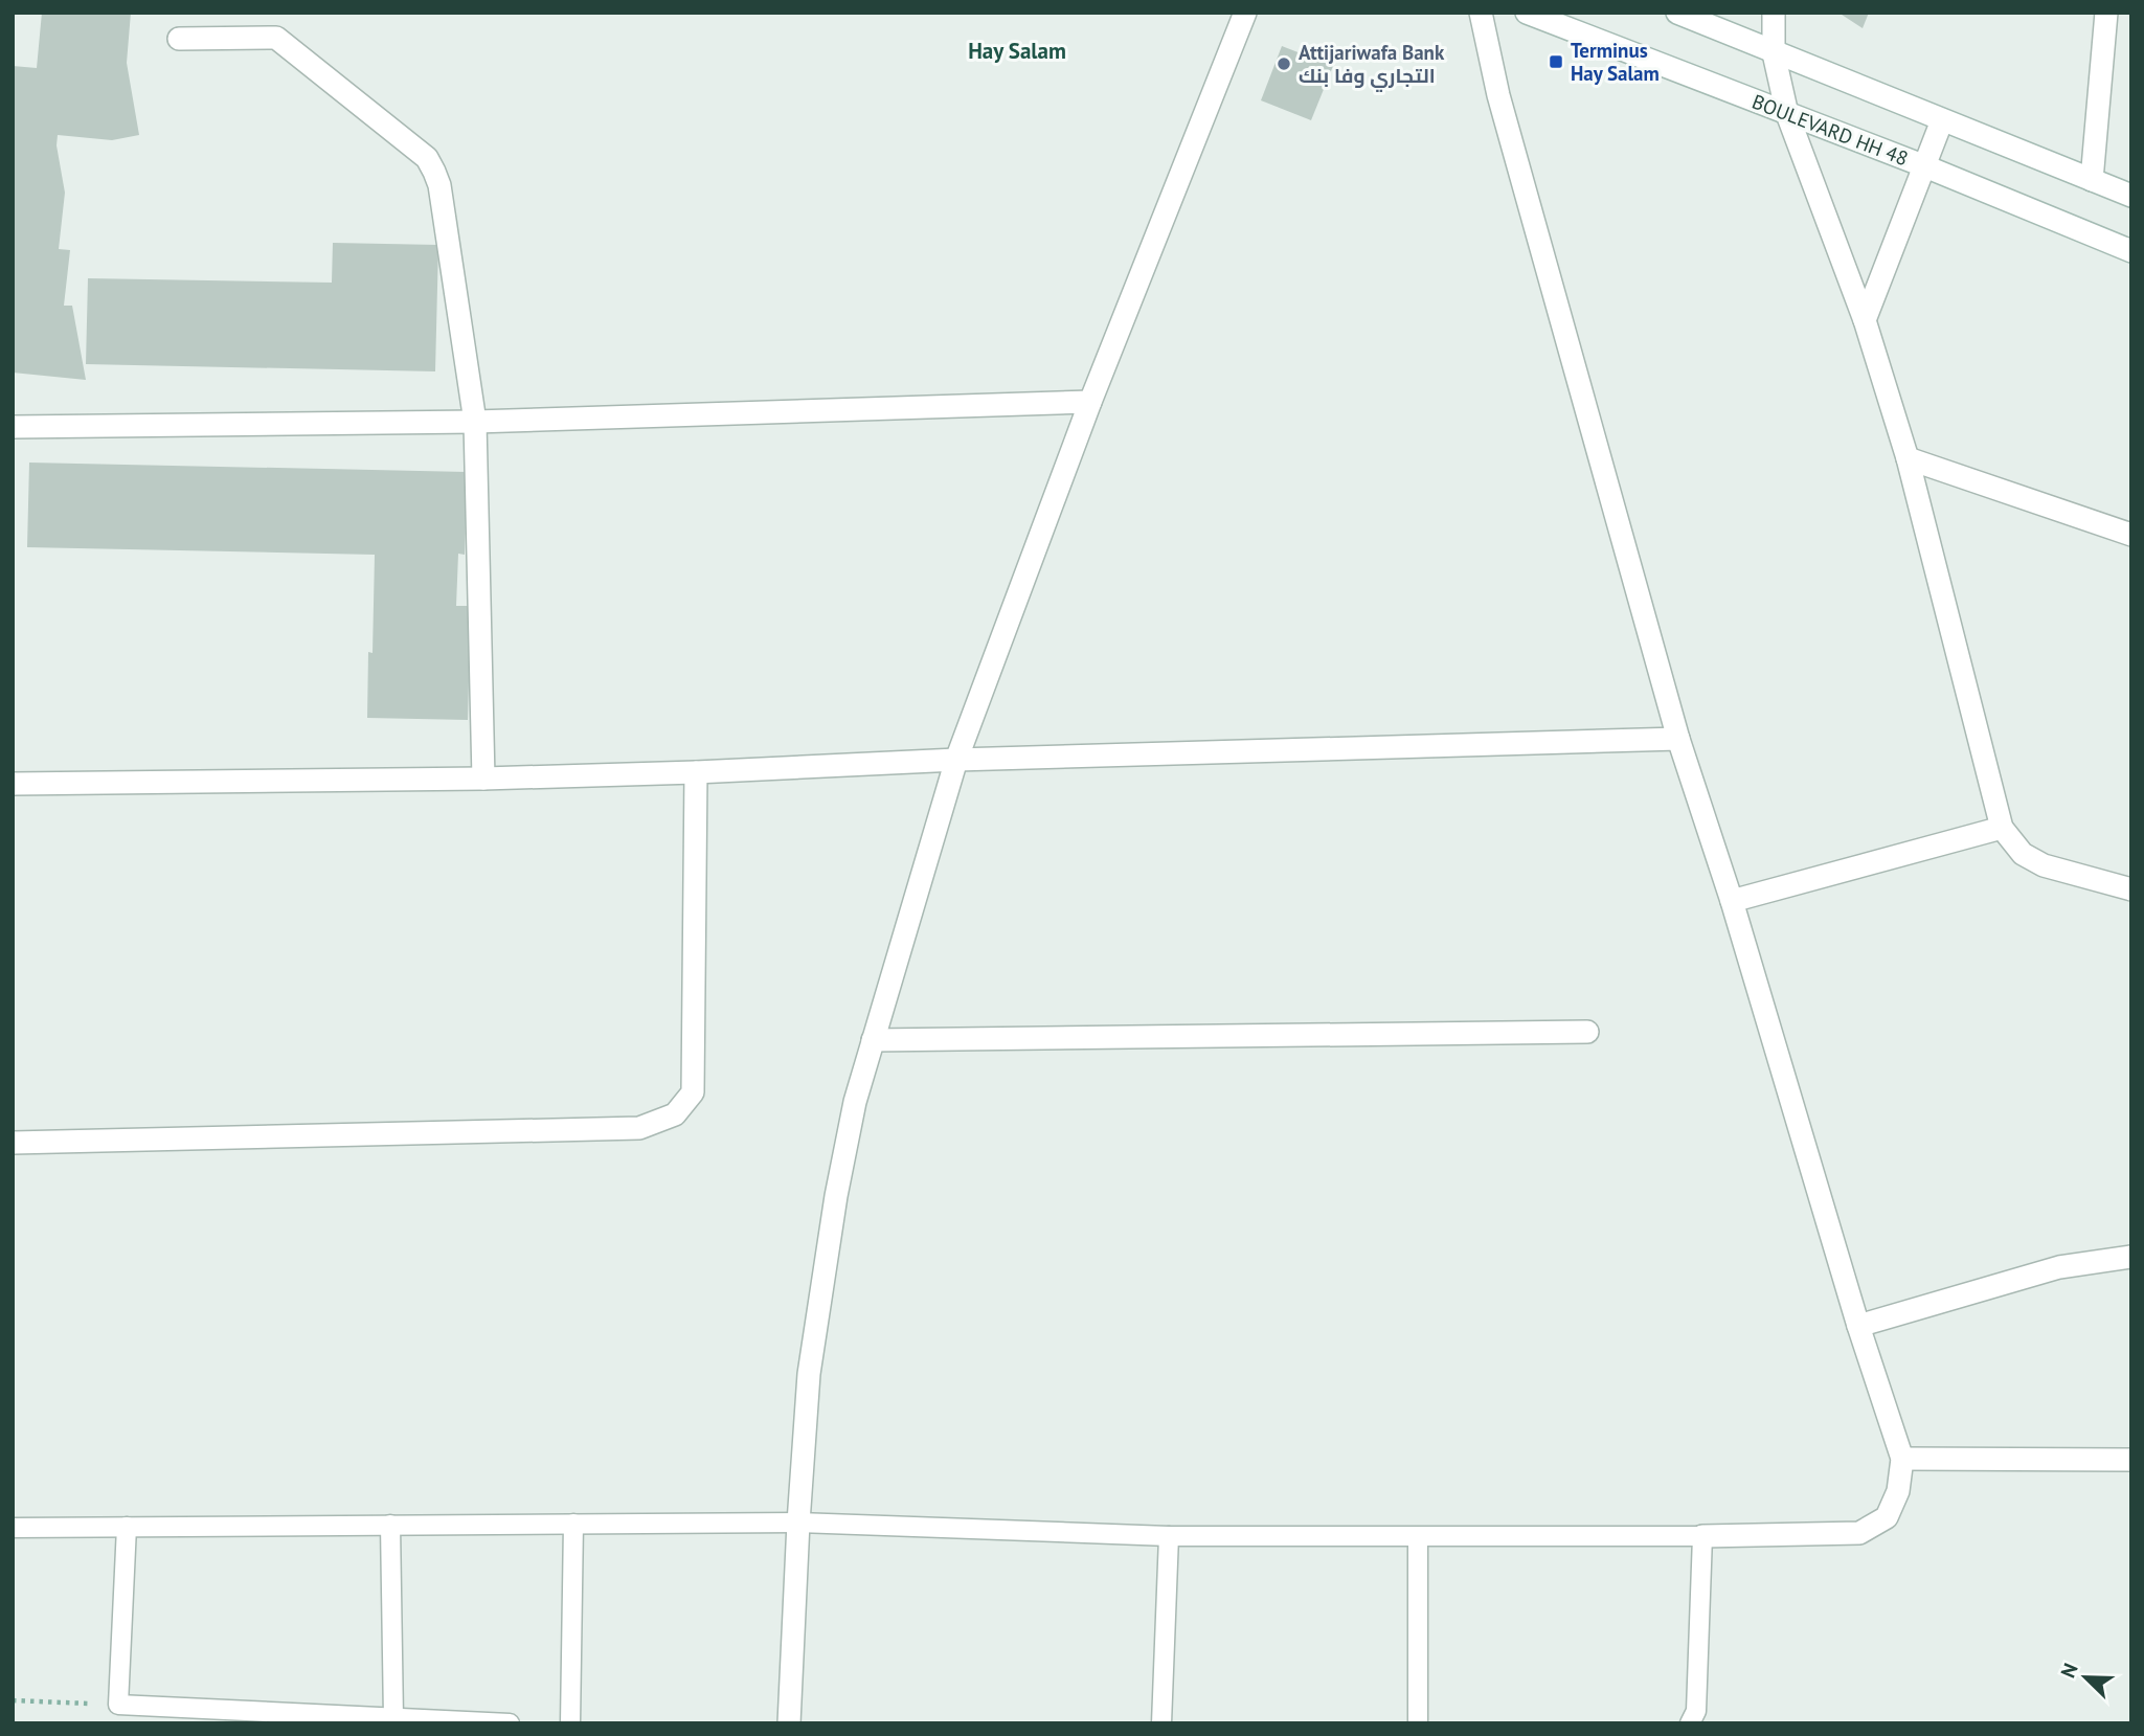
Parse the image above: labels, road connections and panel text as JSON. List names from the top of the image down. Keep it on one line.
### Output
{"streets":{"street":["BOULEVARD HH 48"]},"districts":["Hay Salam"],"places":{"transit":["Terminus Hay Salam"],"other":["Attijariwafa Bank التجاري وفا بنك"]},"north":"top left"}
